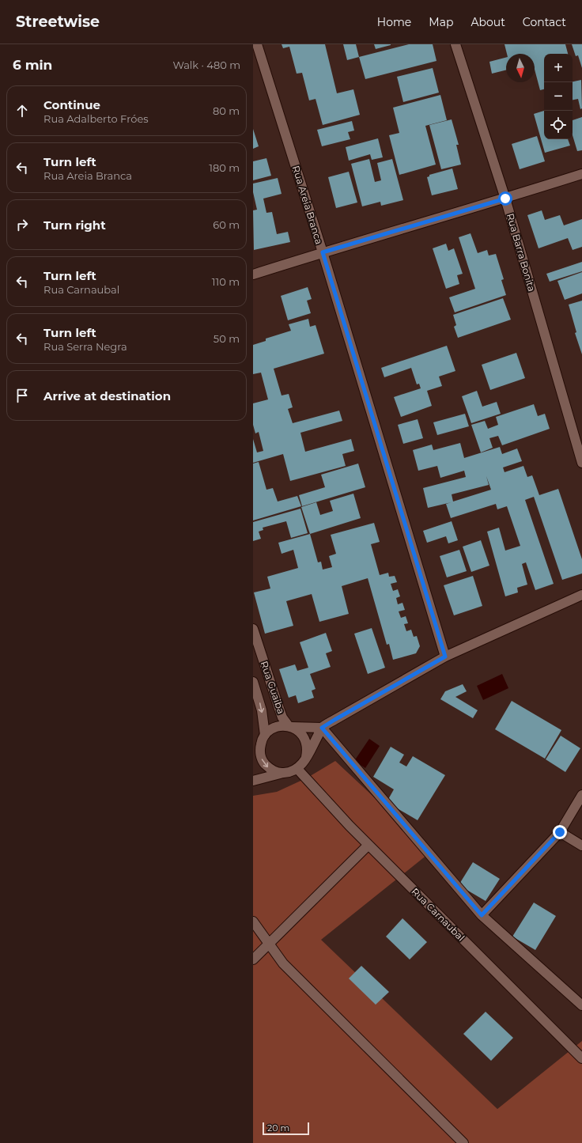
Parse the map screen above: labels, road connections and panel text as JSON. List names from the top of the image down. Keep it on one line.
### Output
{"streets":{"street":["Rua Areia Branca","Rua Barra Bonita","Rua Guaiba","Rua Carnaubal"]},"crossings":[["Rua Guaiba","Rua Carnaubal"]],"scale_bar":"20 m","north":"bottom","page":{"header":"Streetwise","nav":["Home","Map","About","Contact"],"heading":["6 min","Walk · 480 m"],"map_buttons":["+","−"],"list":[["Continue","Rua Adalberto Fróes","80 m"],["Turn left","Rua Areia Branca","180 m"],["Turn right","60 m"],["Turn left","Rua Carnaubal","110 m"],["Turn left","Rua Serra Negra","50 m"],"Arrive at destination"],"scale":"20 m"}}
